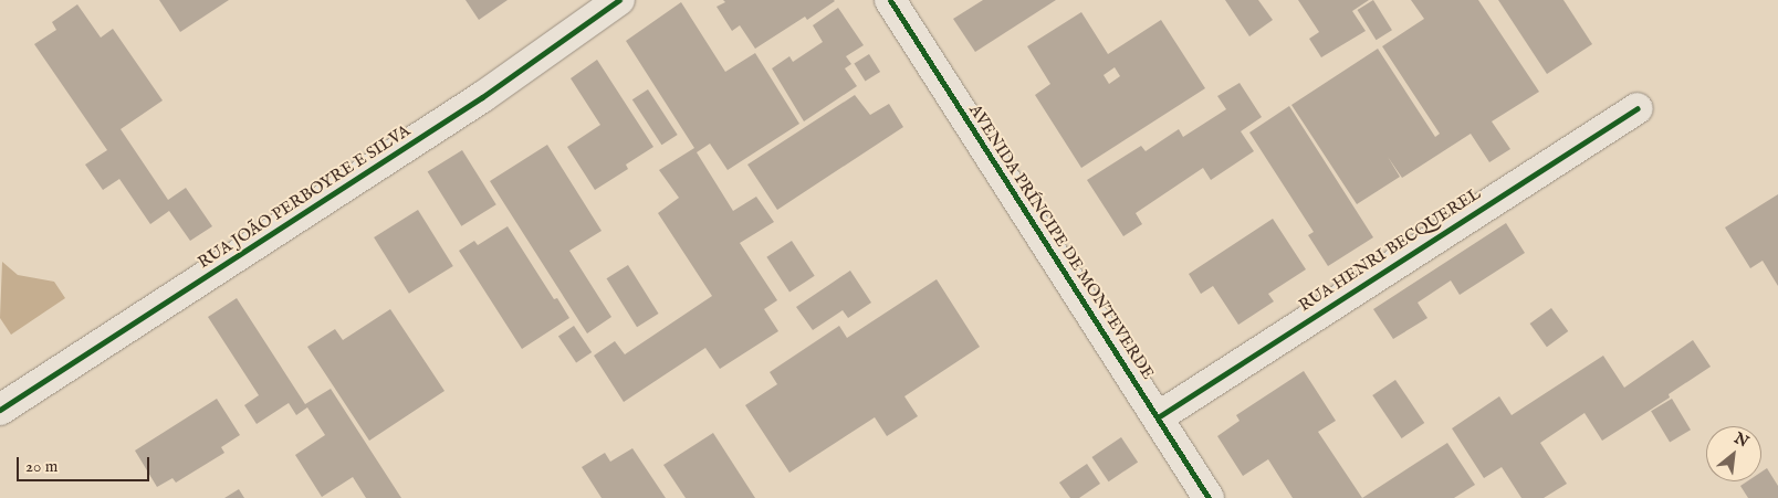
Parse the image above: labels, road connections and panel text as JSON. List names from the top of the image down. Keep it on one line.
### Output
{"streets":{"street":["RUA JOÃO PERBOYRE E SILVA","AVENIDA PRÍNCIPE DE MONTEVERDE","RUA HENRI BECQUEREL"]},"crossings":[["AVENIDA PRÍNCIPE DE MONTEVERDE","RUA HENRI BECQUEREL"]],"scale_bar":"20 m","north":"top right"}
